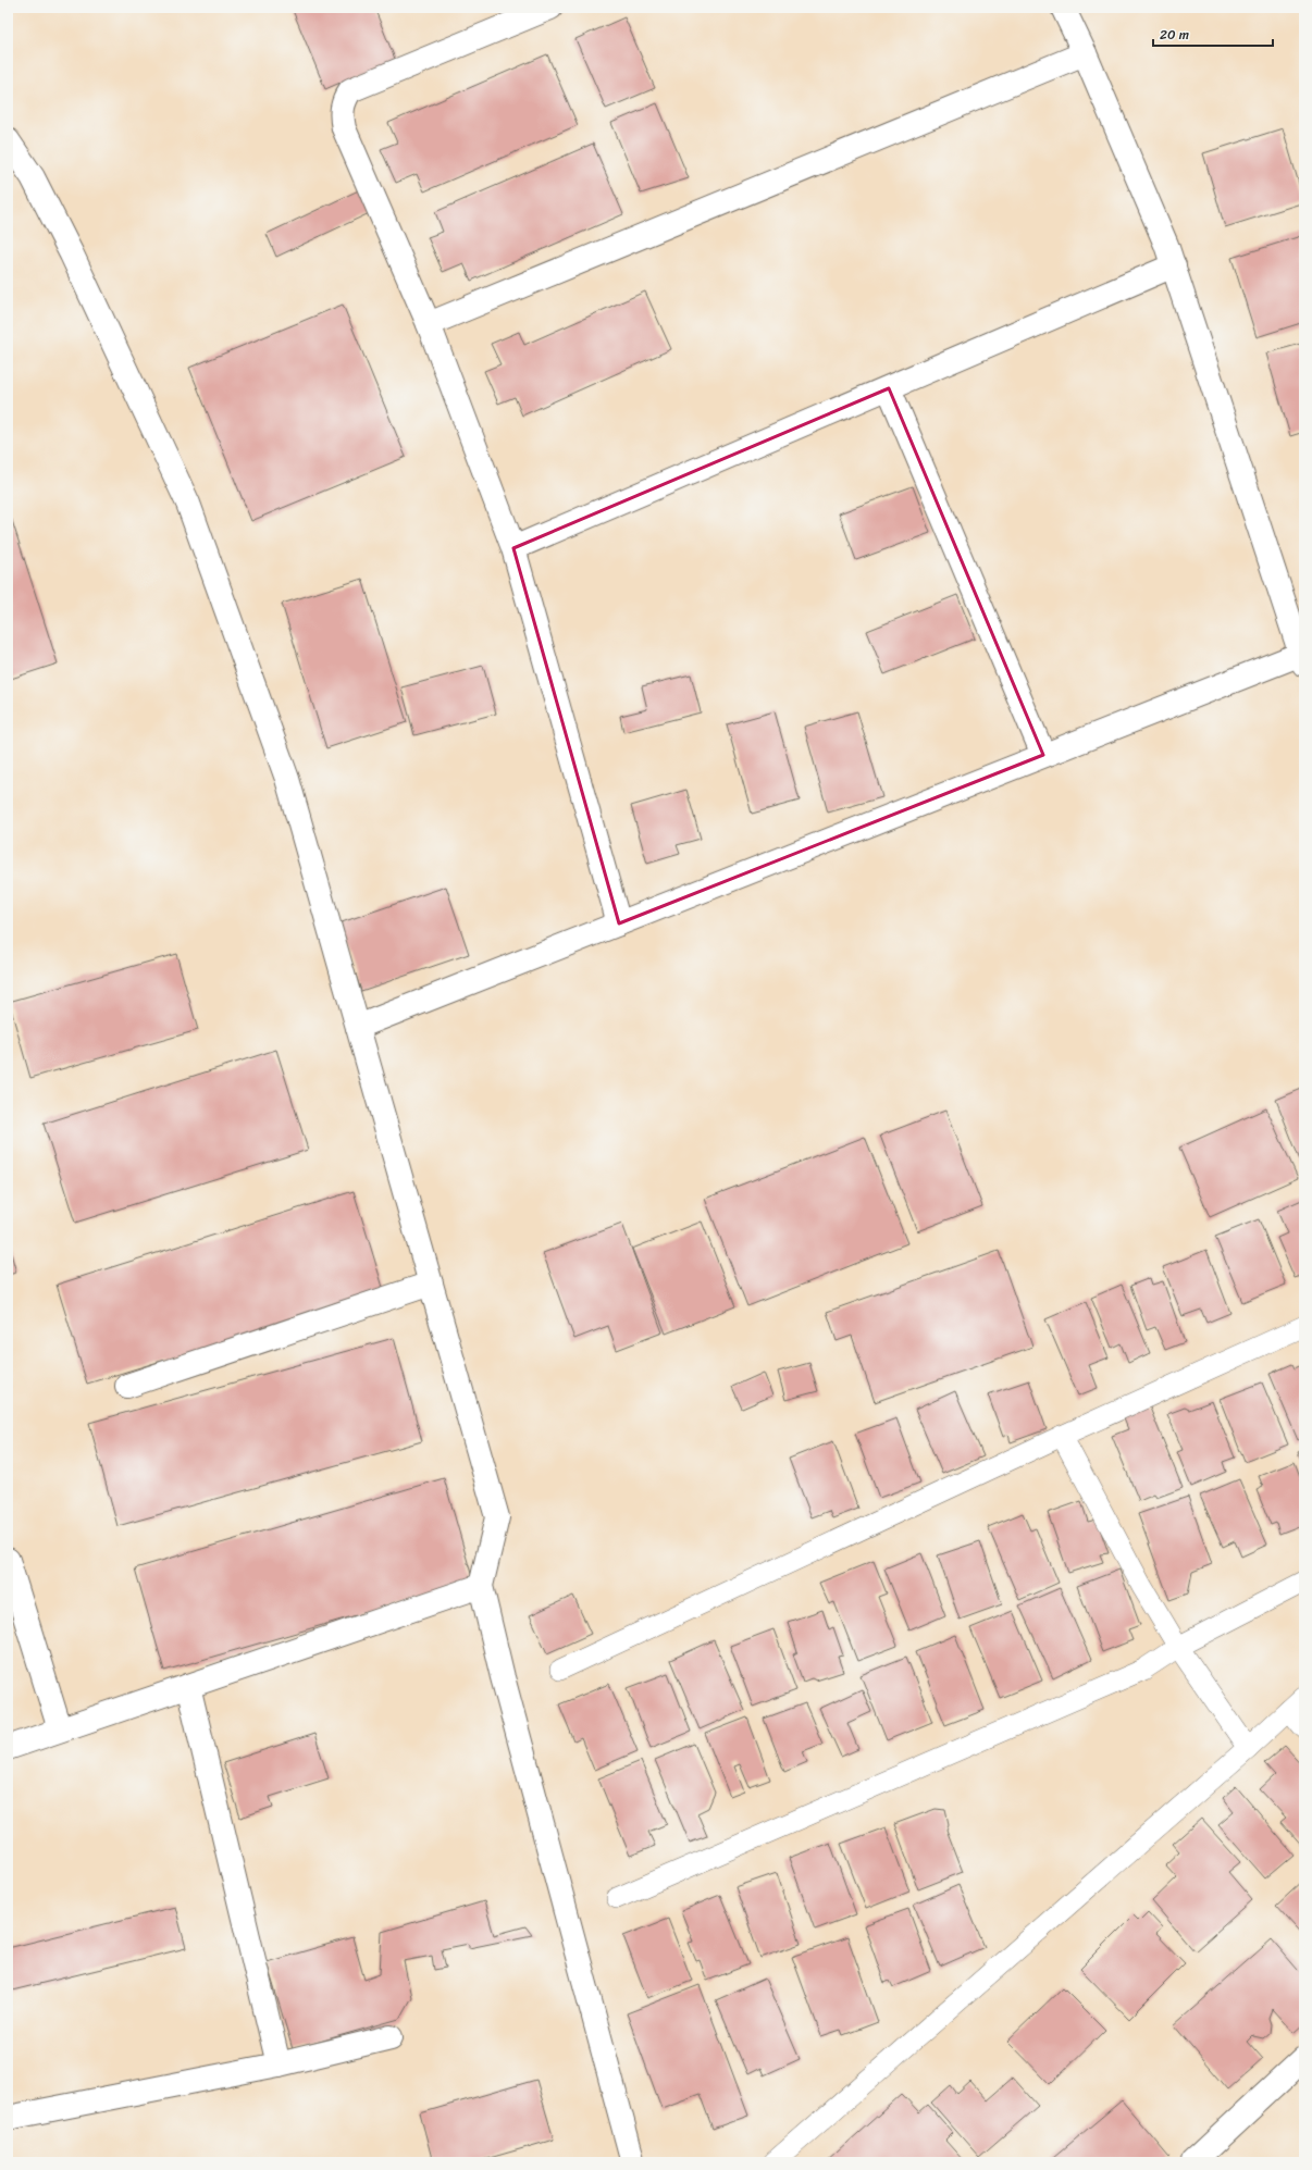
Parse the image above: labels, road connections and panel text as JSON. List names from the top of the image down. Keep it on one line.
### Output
{"scale_bar":"20 m"}
